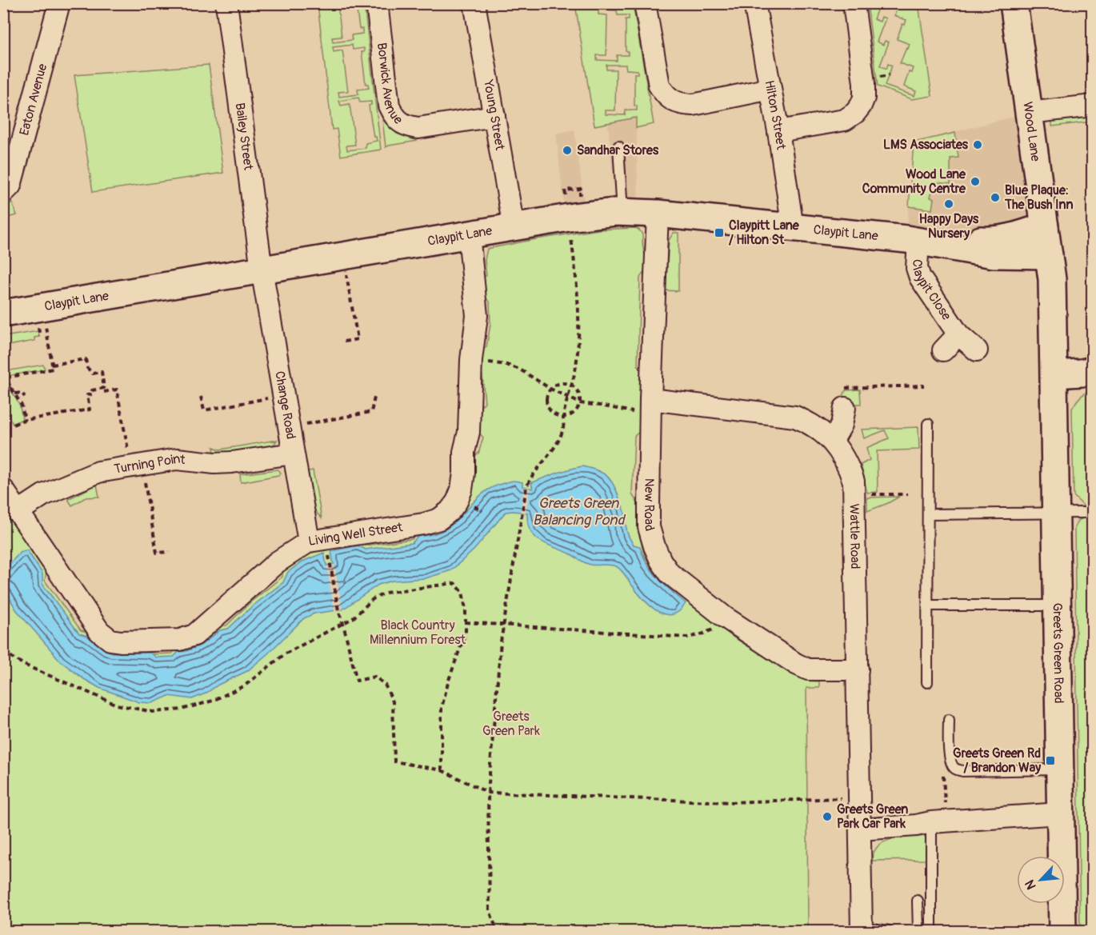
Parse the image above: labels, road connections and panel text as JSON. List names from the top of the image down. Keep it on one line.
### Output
{"streets":{"street":["Borwick Avenue","Eaton Avenue","Young Street","Hilton Street","Wood Lane","Bailey Street","Claypit Lane","Claypit Close","Change Road","Turning Point","New Road","Living Well Street","Wattle Road","Greets Green Road"]},"crossings":[["Borwick Avenue","Young Street"],["Young Street","Claypit Lane"],["Hilton Street","Claypit Lane"],["Wood Lane","Claypit Lane"],["Wood Lane","Greets Green Road"],["Bailey Street","Claypit Lane"],["Bailey Street","Change Road"],["Claypit Lane","Claypit Close"],["Claypit Lane","Change Road"],["Claypit Lane","New Road"],["Claypit Lane","Living Well Street"],["Change Road","Turning Point"],["Change Road","Living Well Street"],["Turning Point","Living Well Street"],["New Road","Wattle Road"]],"water":["Greets Green Balancing Pond"],"parks":["Black Country Millennium Forest","Greets Green Park"],"places":{"other":["LMS Associates","Sandhar Stores","Wood Lane Community Centre","Blue Plaque: The Bush Inn","Happy Days Nursery","Greets Green Park Car Park"],"transit":["Claypitt Lane / Hilton St","Greets Green Rd / Brandon Way"]},"north":"bottom left"}
